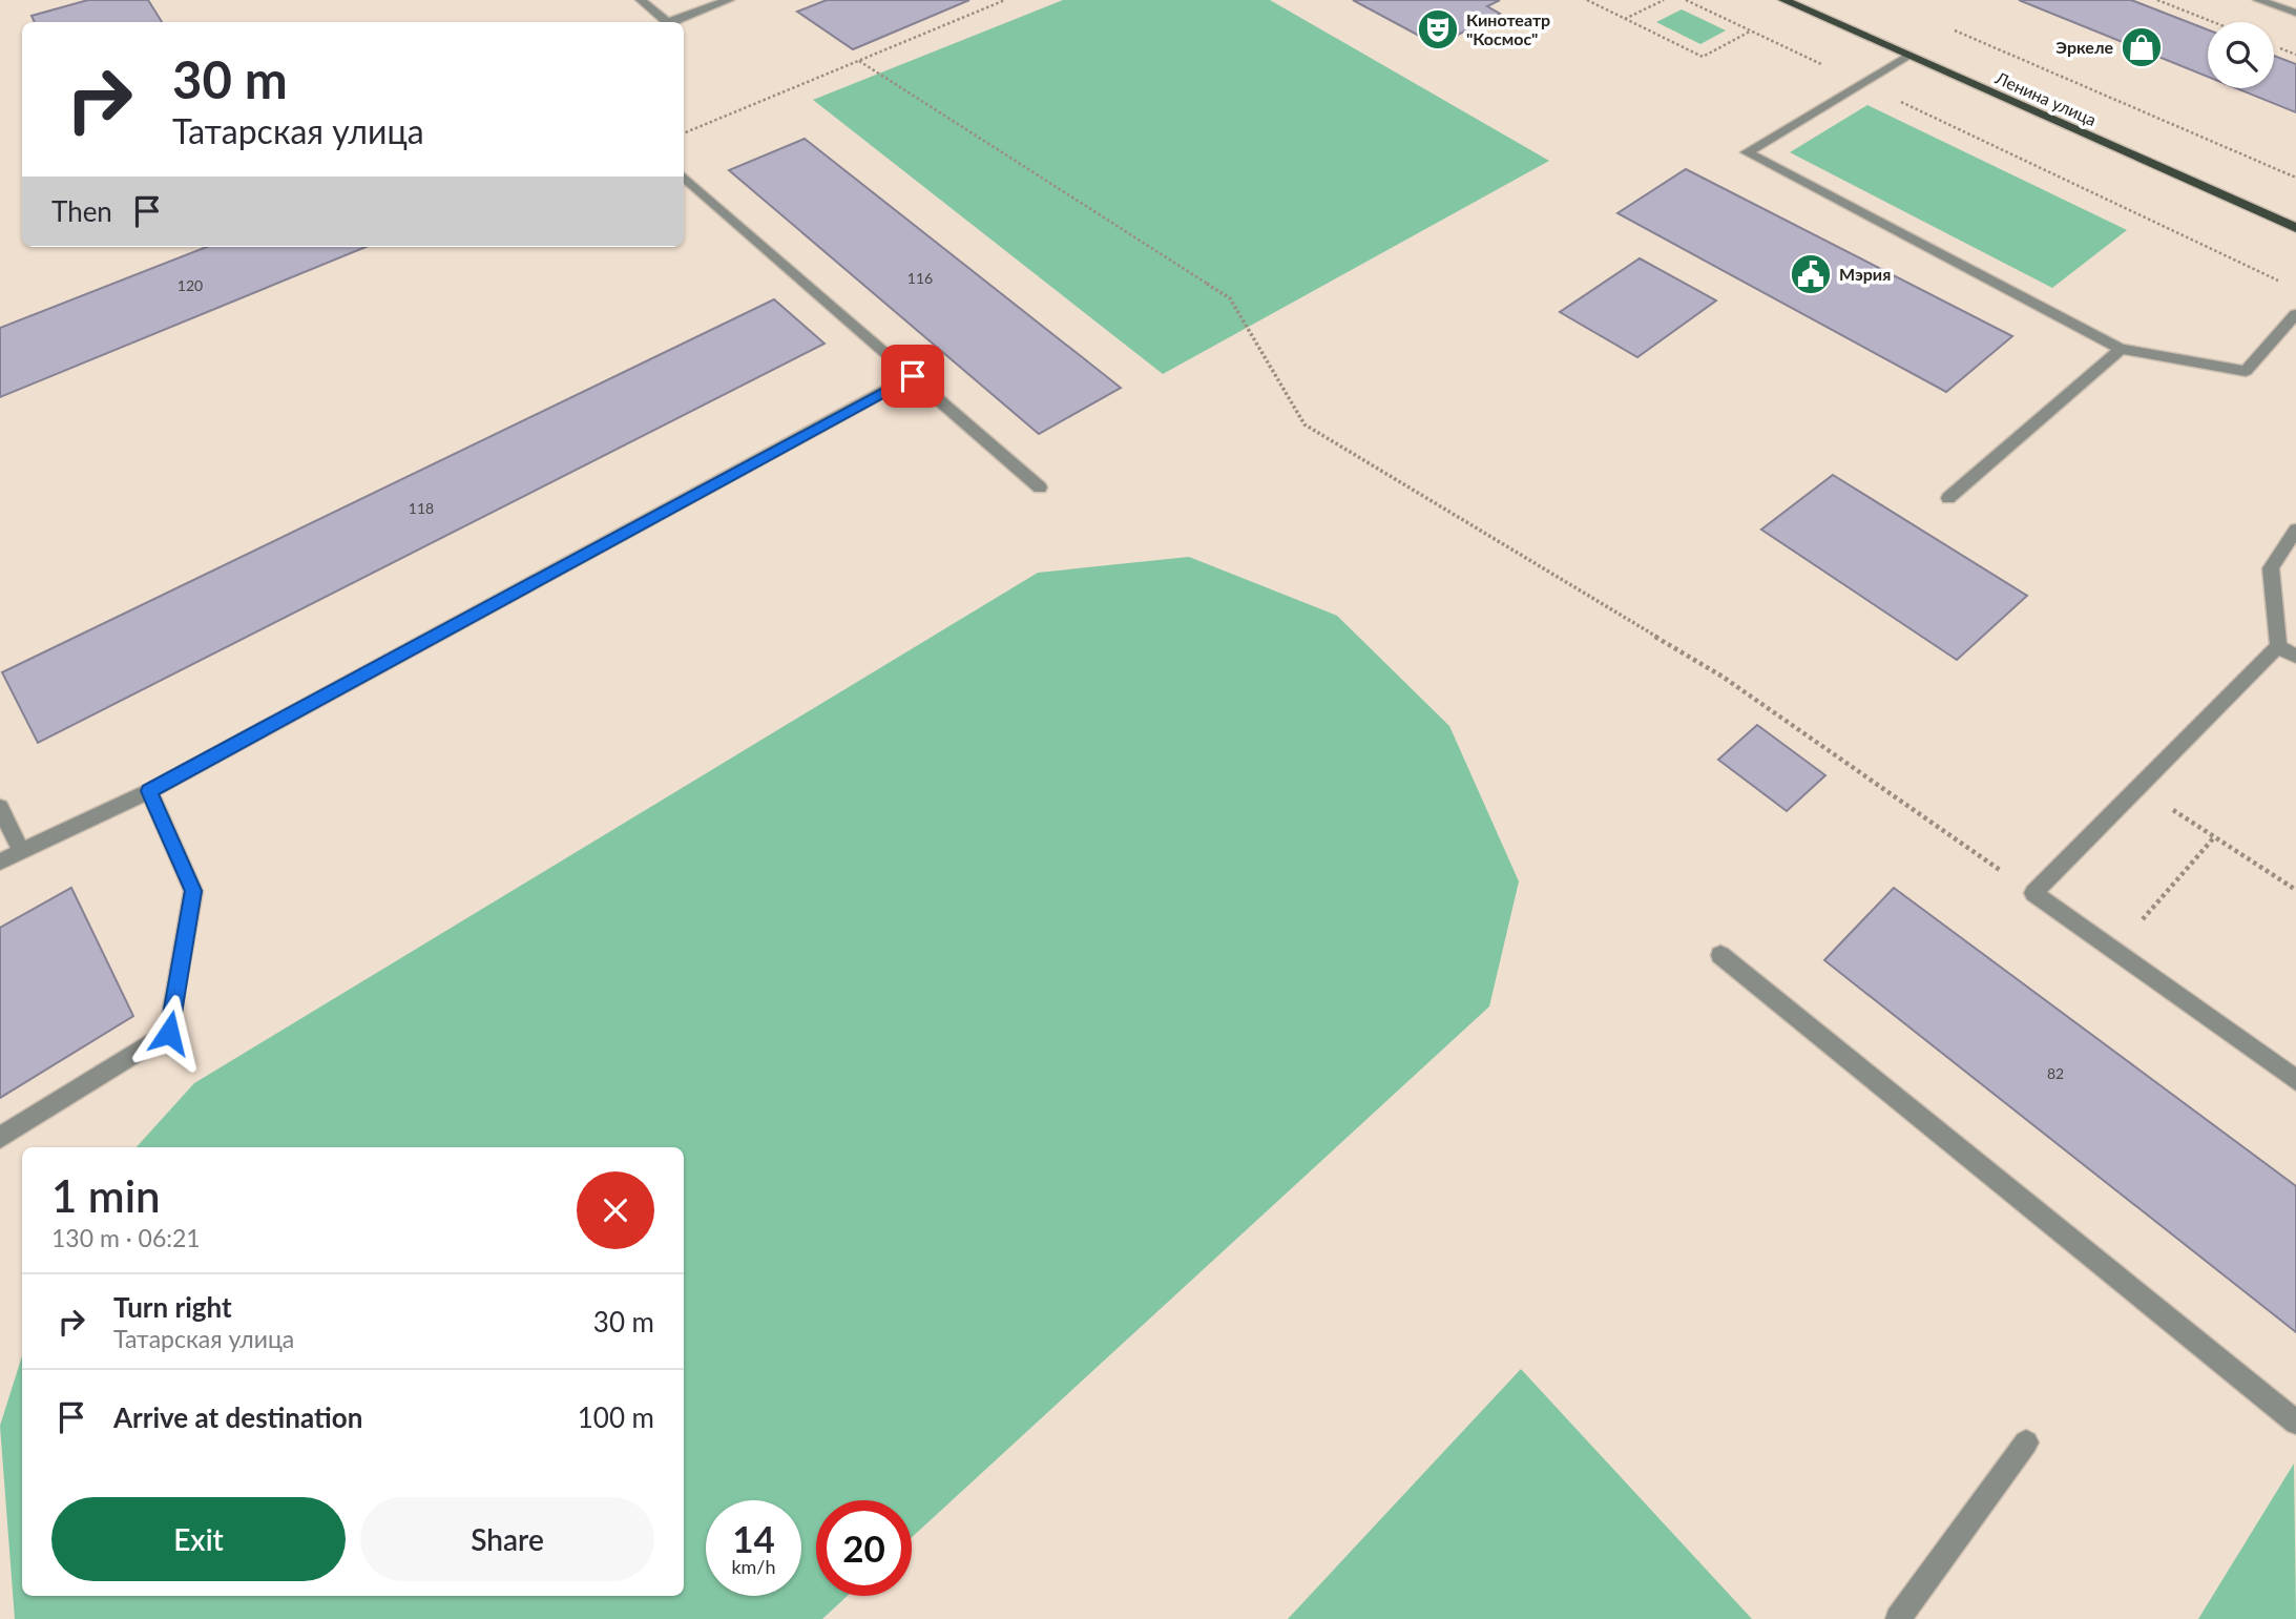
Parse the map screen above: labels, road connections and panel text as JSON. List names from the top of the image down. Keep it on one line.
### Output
{"streets":{"main road":["Ленина улица"]},"places":{"theatre":["Кинотеатр \"Космос\""],"shop":["Эркеле"],"public building":["Мэрия"]},"house_numbers":["116","120","118","82"],"page":{"turn":["30 m","Татарская улица"],"then":"Then","heading":["1 min","130 m · 06:21"],"list":[{"name":"Turn right","note":"Татарская улица","value":"30 m"},{"name":"Arrive at destination","value":"100 m"}],"buttons":["Exit","Share"],"speed":"14 km/h","limit":"20"}}
